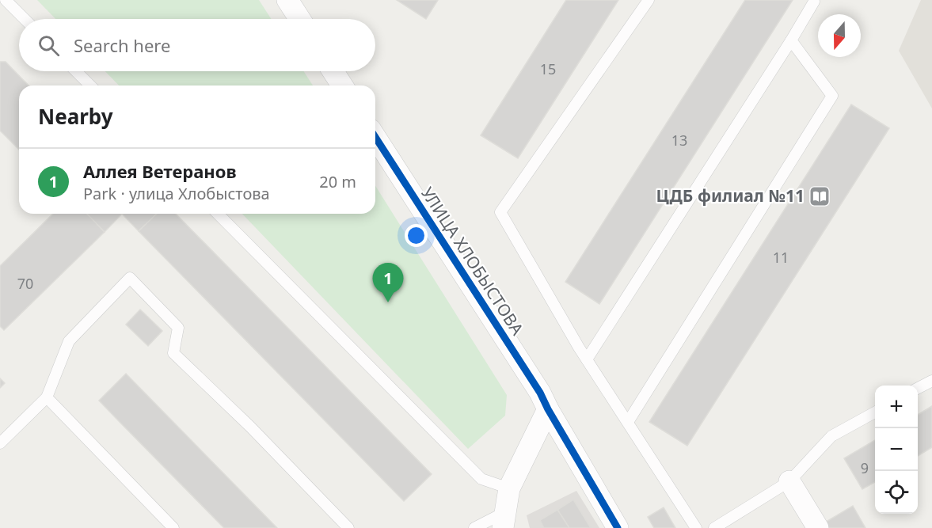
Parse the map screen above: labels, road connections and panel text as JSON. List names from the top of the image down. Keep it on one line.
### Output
{"streets":{"street":["УЛИЦА ХЛОБЫСТОВА"]},"places":{"library":["ЦДБ филиал №11"]},"house_numbers":["15","13","11","70","9"],"north":"bottom","page":{"search":"Search here","heading":"Nearby","list":[{"mark":"1","name":"Аллея Ветеранов","note":"Park · улица Хлобыстова","value":"20 m"}],"pins":"1","map_buttons":["+","−"]}}
